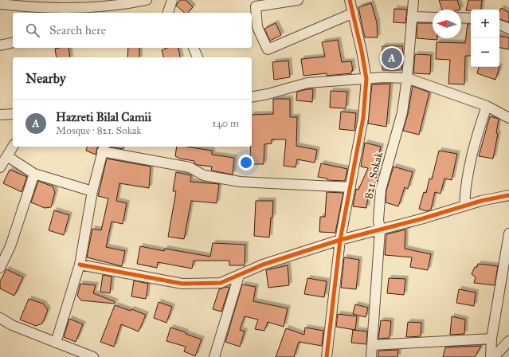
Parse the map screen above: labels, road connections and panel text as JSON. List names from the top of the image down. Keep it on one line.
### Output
{"streets":{"street":["821. Sokak"]},"north":"left","page":{"map_buttons":["+","−"],"search":"Search here","pins":"A","heading":"Nearby","list":[{"mark":"A","name":"Hazreti Bilal Camii","note":"Mosque · 821. Sokak","value":"140 m"}]}}
